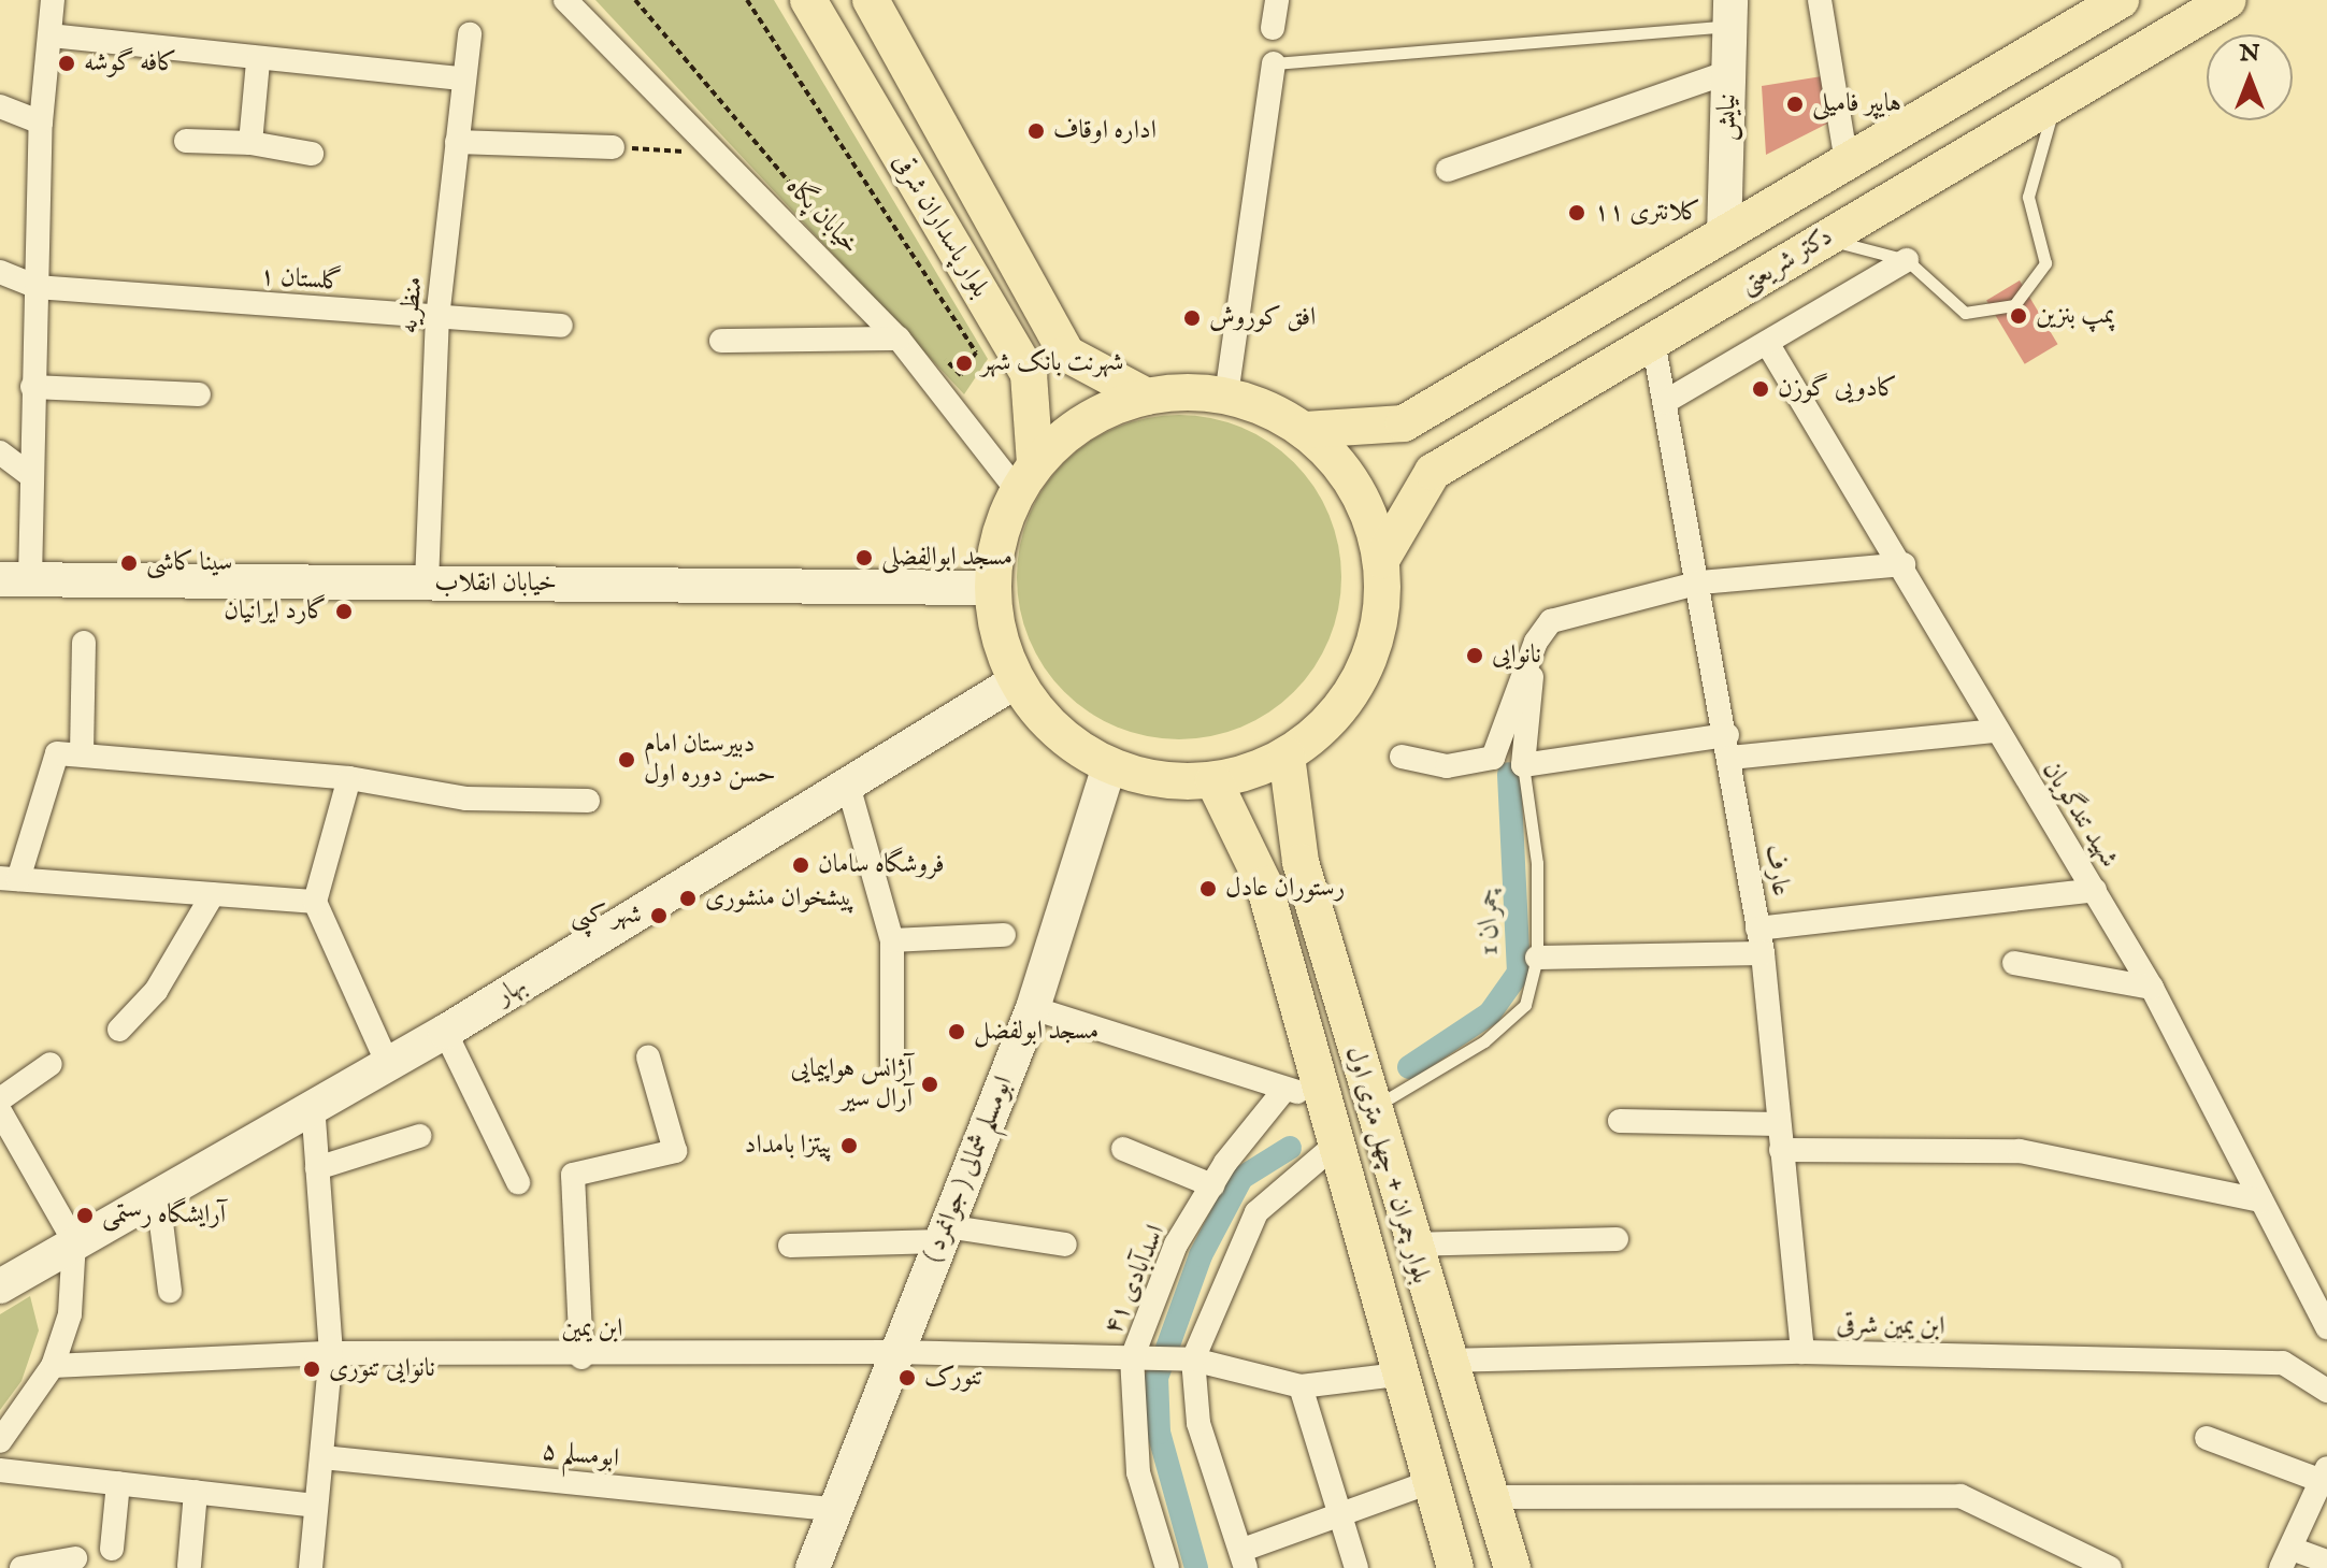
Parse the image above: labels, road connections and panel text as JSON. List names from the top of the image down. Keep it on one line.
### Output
{"streets":{"main road":["نیایش","بلوار پاسداران شرقی","دکتر شریعتی","خیابان انقلاب","بهار","بلوار چمران + چهل متری اول","ابومسلم شمالی ( جوانمرد )"],"street":["خیابان پگاه","گلستان ۱","منظریه","شهید تندگویان","عارف","اسدآبادی ۴۱","ابن یمین شرقی","ابن یمین","ابومسلم ۵"]},"crossings":[["نیایش","دکتر شریعتی"],["خیابان پگاه","بلوار پاسداران شرقی"],["دکتر شریعتی","عارف"],["گلستان ۱","منظریه"],["منظریه","خیابان انقلاب"],["عارف","ابن یمین شرقی"],["بلوار چمران + چهل متری اول","ابن یمین شرقی"],["ابومسلم شمالی ( جوانمرد )","ابن یمین"],["ابومسلم شمالی ( جوانمرد )","ابومسلم ۵"],["اسدآبادی ۴۱","ابن یمین"]],"water":["چمران 1"],"places":["کافه گوشه","هایپر فامیلی","اداره اوقاف","کلانتری ۱۱","پمپ بنزین","افق کوروش","شهرنت بانک شهر","کادویی گوزن","مسجد ابوالفضلی","سینا کاشی","گارد ایرانیان","نانوایی","دبیرستان امام حسن دوره اول","فروشگاه سامان","رستوران عادل","پیشخوان منشوری","شهر کپی","مسجد ابولفضل","آژانس هواپیمایی آرال سیر","پیتزا بامداد","آرایشگاه رستمی","نانوایی تنوری","تنورک"],"north":"top"}
